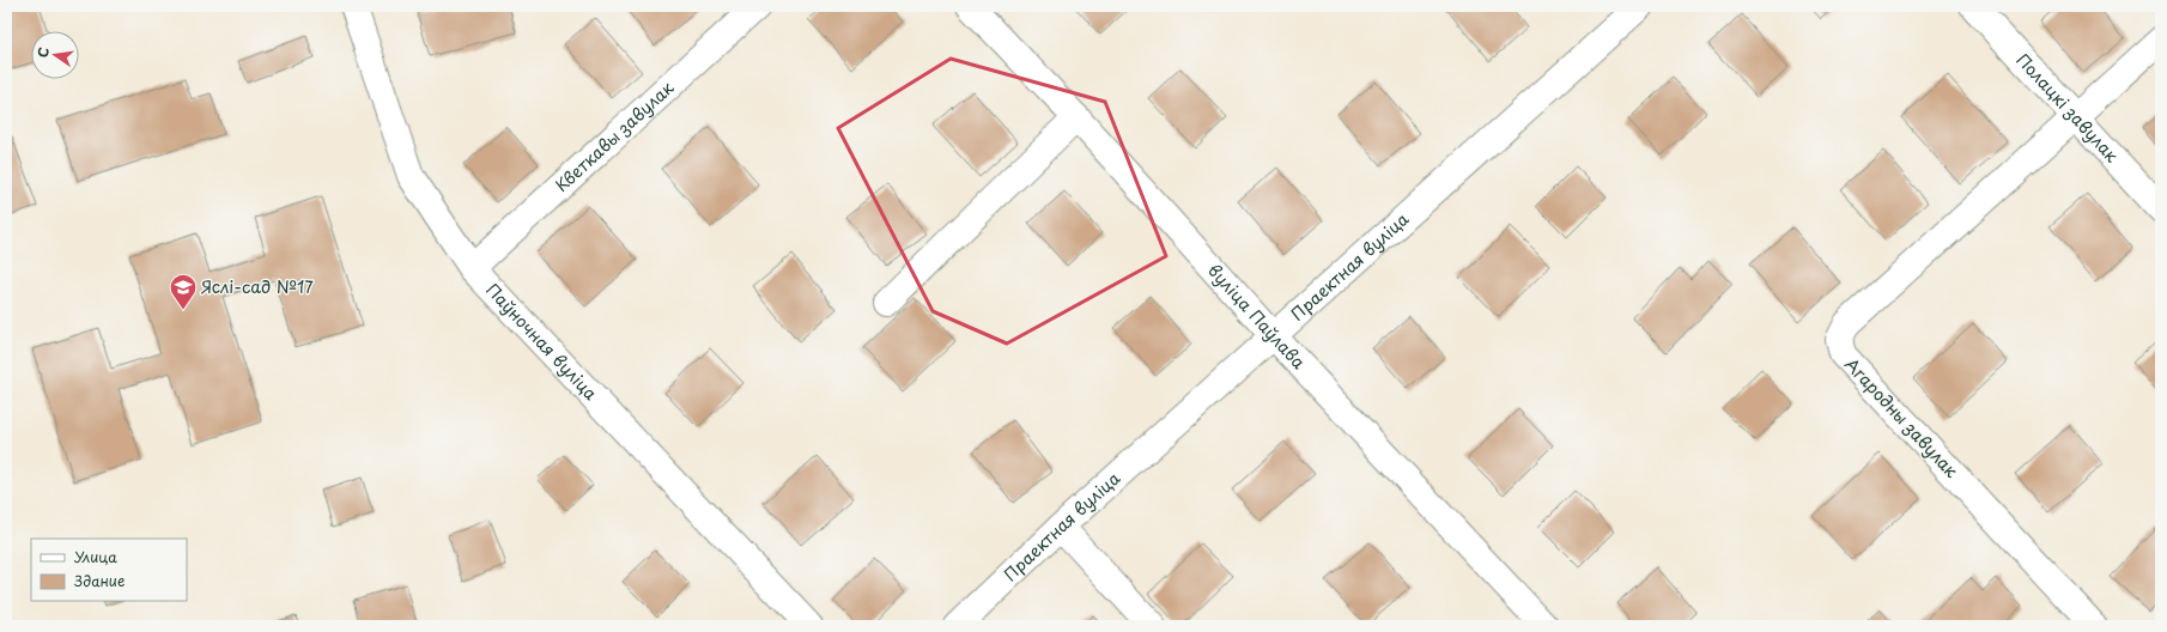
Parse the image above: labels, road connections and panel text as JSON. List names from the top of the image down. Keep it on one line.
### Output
{"streets":{"street":["Полацкі завулак","Кветкавы завулак","Праектная вуліца","вуліца Паўлава","Паўночная вуліца","Агародны завулак"]},"crossings":[["Полацкі завулак","Агародны завулак"],["Кветкавы завулак","Паўночная вуліца"],["Праектная вуліца","вуліца Паўлава"]],"places":{"school or university":["Яслі-сад №17"]},"legend":["Улица","Здание"],"north":"left"}
